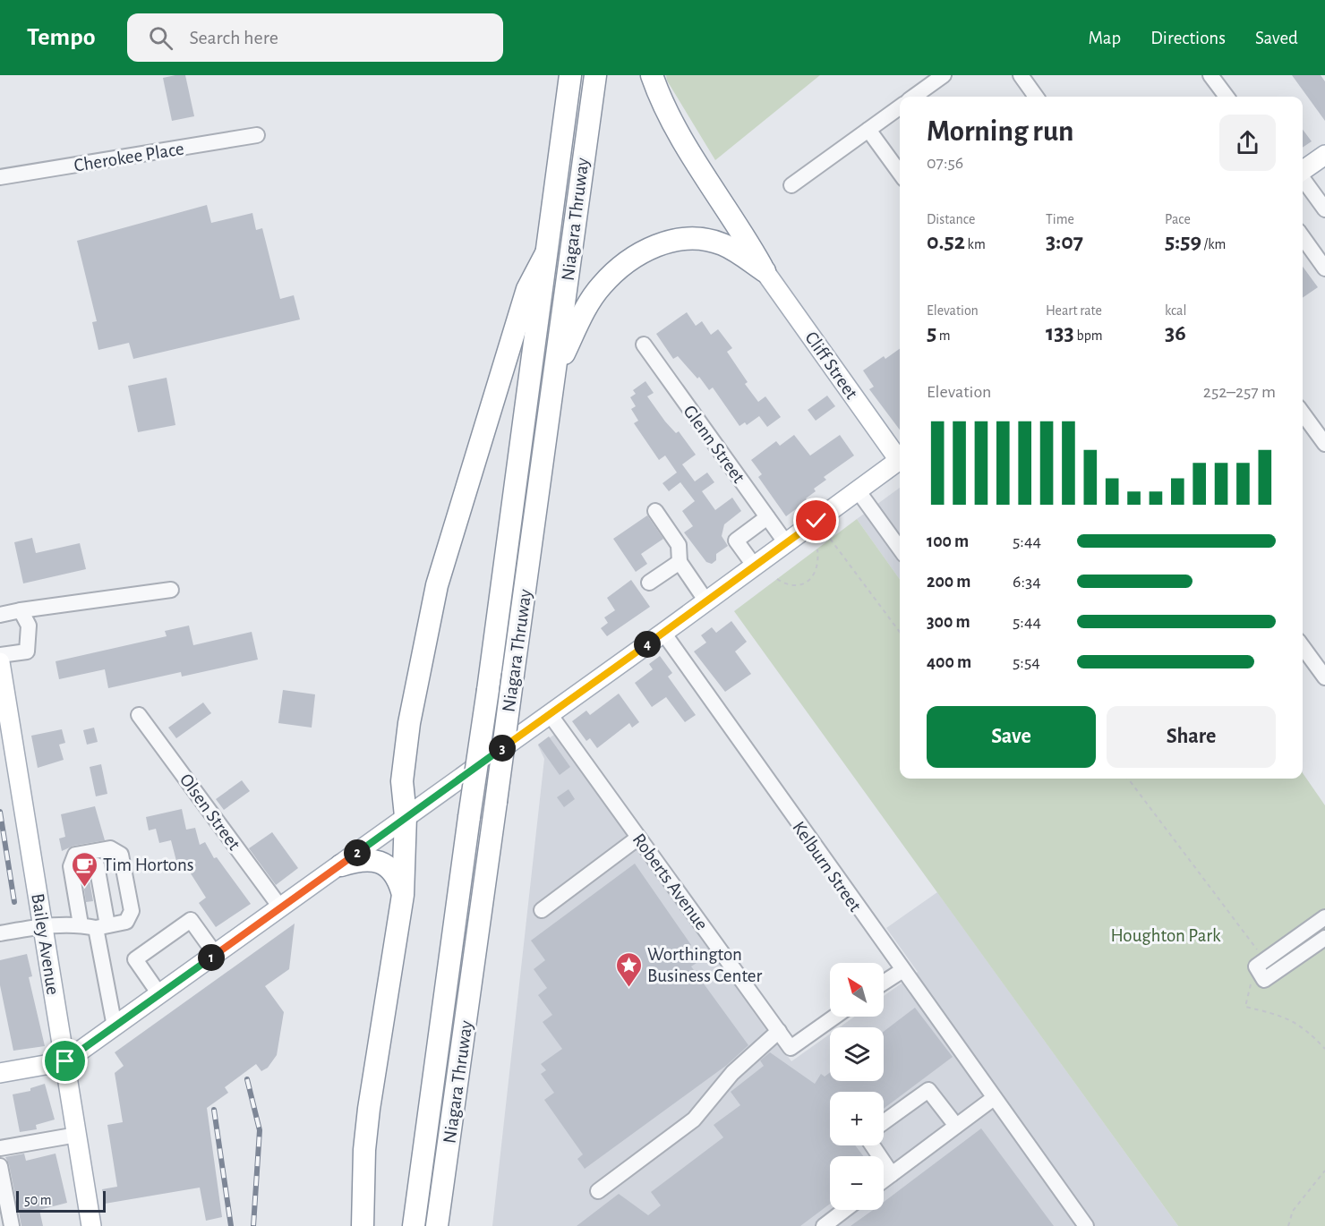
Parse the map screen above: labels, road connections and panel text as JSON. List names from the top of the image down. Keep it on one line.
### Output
{"streets":{"highway":["Niagara Thruway"],"main road":["Cliff Street","Bailey Avenue"],"street":["Cherokee Place","Glenn Street","Olsen Street","Kelburn Street","Roberts Avenue"]},"parks":["Houghton Park"],"places":{"cafe":["Tim Hortons"],"place":["Worthington Business Center"]},"scale_bar":"50 m","north":"top left","page":{"header":"Tempo","search":"Search here","nav":["Map","Directions","Saved"],"heading":["Morning run","07:56"],"stats":[["Distance","0.52 km"],["Time","3:07"],["Pace","5:59 /km"],["Elevation","5 m"],["Heart rate","133 bpm"],["kcal","36"]],"chart":["Elevation","252–257 m"],"list":[{"name":"100 m","note":"5:44"},{"name":"200 m","note":"6:34"},{"name":"300 m","note":"5:44"},{"name":"400 m","note":"5:54"}],"pins":["4","3","2","1"],"buttons":["Save","Share"],"map_buttons":["+","−"],"scale":"50 m"}}
